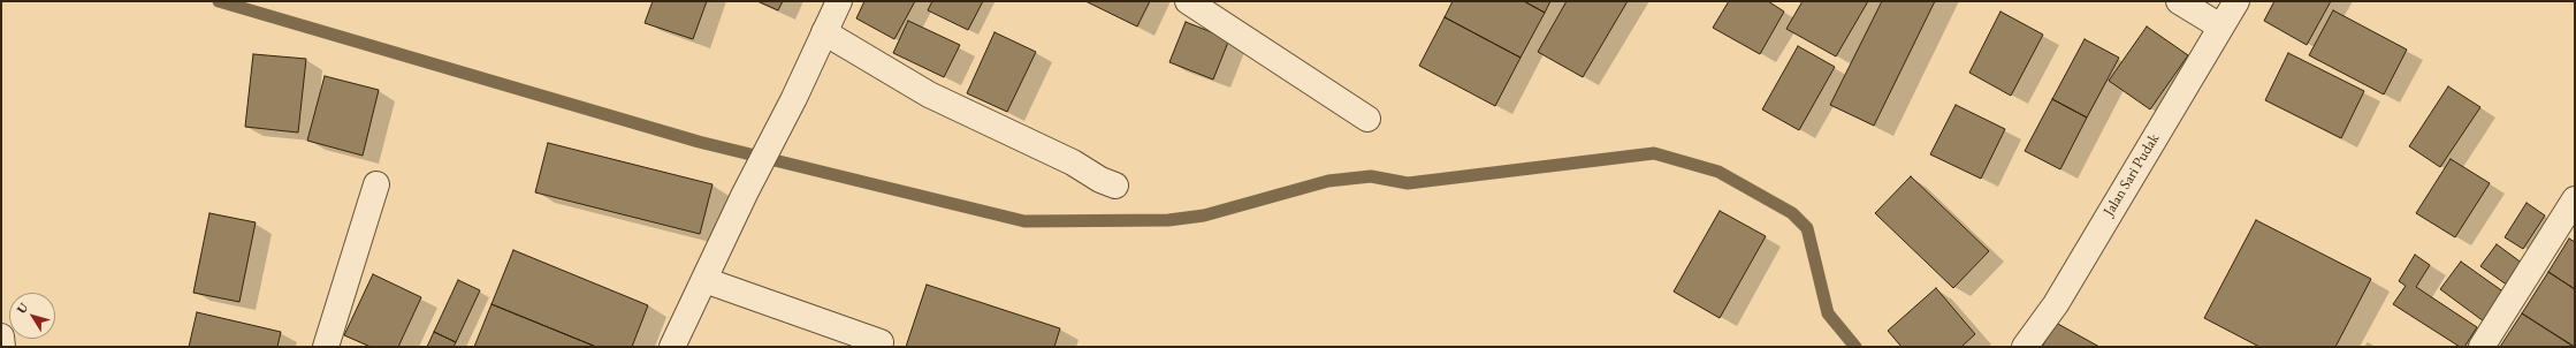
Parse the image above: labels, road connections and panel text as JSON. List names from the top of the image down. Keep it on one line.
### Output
{"streets":{"street":["Jalan Sari Pudak"]},"north":"top left"}
